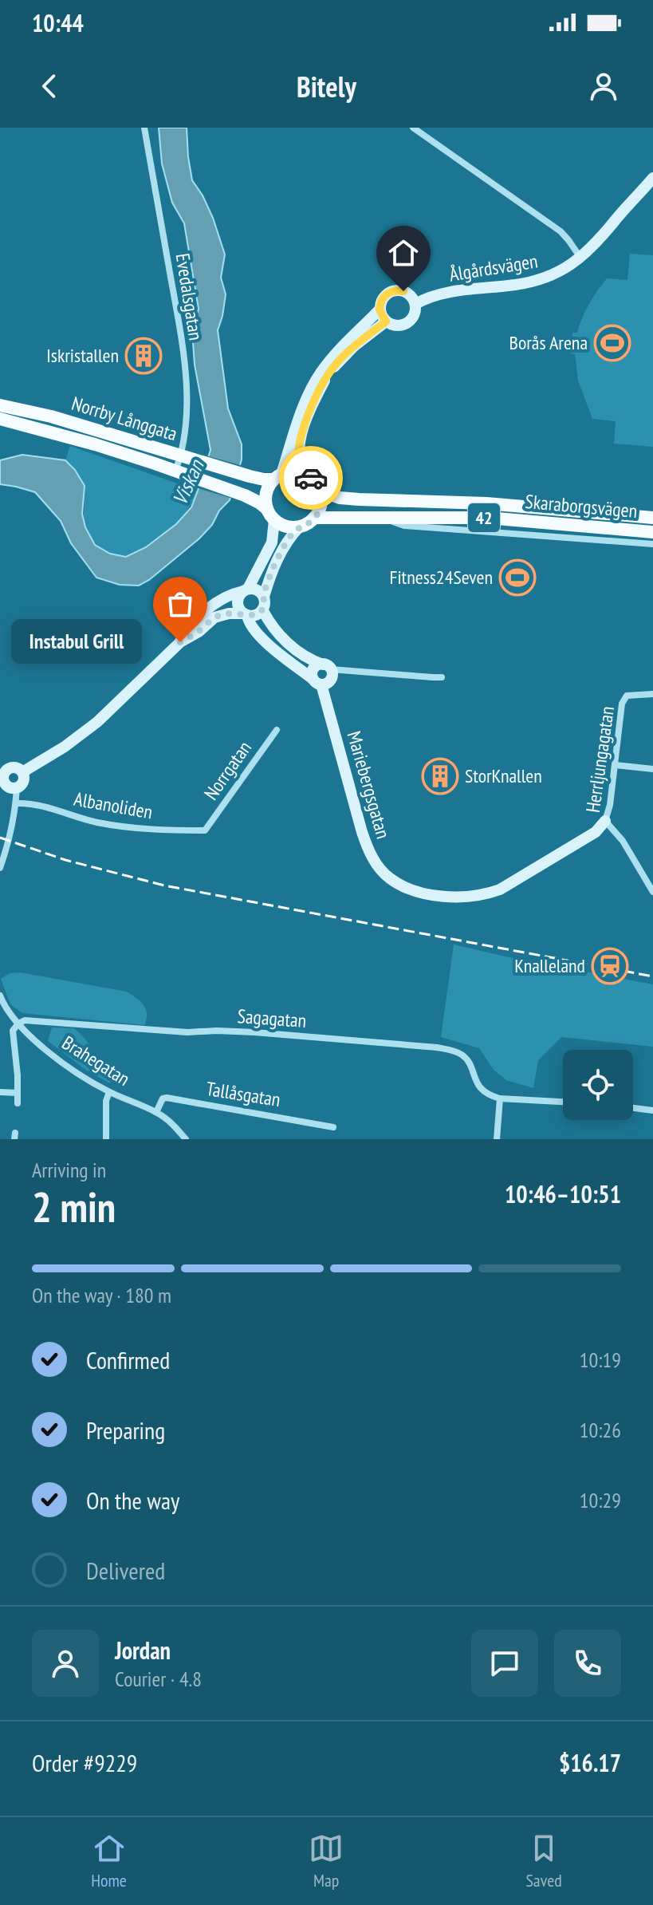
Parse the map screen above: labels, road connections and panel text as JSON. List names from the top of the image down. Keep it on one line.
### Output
{"streets":{"main road":["Norrby Långgata","Skaraborgsvägen","42"],"street":["Ålgårdsvägen","Evedalsgatan","Herrljungagatan","Norrgatan","Mariebergsgatan","Albanoliden","Sagagatan","Brahegatan","Tallåsgatan"]},"crossings":[["Evedalsgatan","Norrby Långgata"],["Norrby Långgata","Skaraborgsvägen"],["Herrljungagatan","Mariebergsgatan"],["Norrgatan","Albanoliden"],["Sagagatan","Brahegatan"],["Brahegatan","Tallåsgatan"]],"water":["Viskan"],"places":{"sports":["Borås Arena","Fitness24Seven"],"building":["Iskristallen","StorKnallen"],"other":["Instabul Grill"],"station":["Knalleland"]},"page":{"status":"10:44","header":"Bitely","bubble":"Instabul Grill","heading":["2 min","Arriving in","10:46–10:51"],"panel":["Jordan","Courier · 4.8","Order #9229","$16.17"],"bar":"On the way · 180 m","list":[["Confirmed","10:19"],["Preparing","10:26"],["On the way","10:29"],"Delivered"],"tabs":["Home","Map","Saved"]}}
